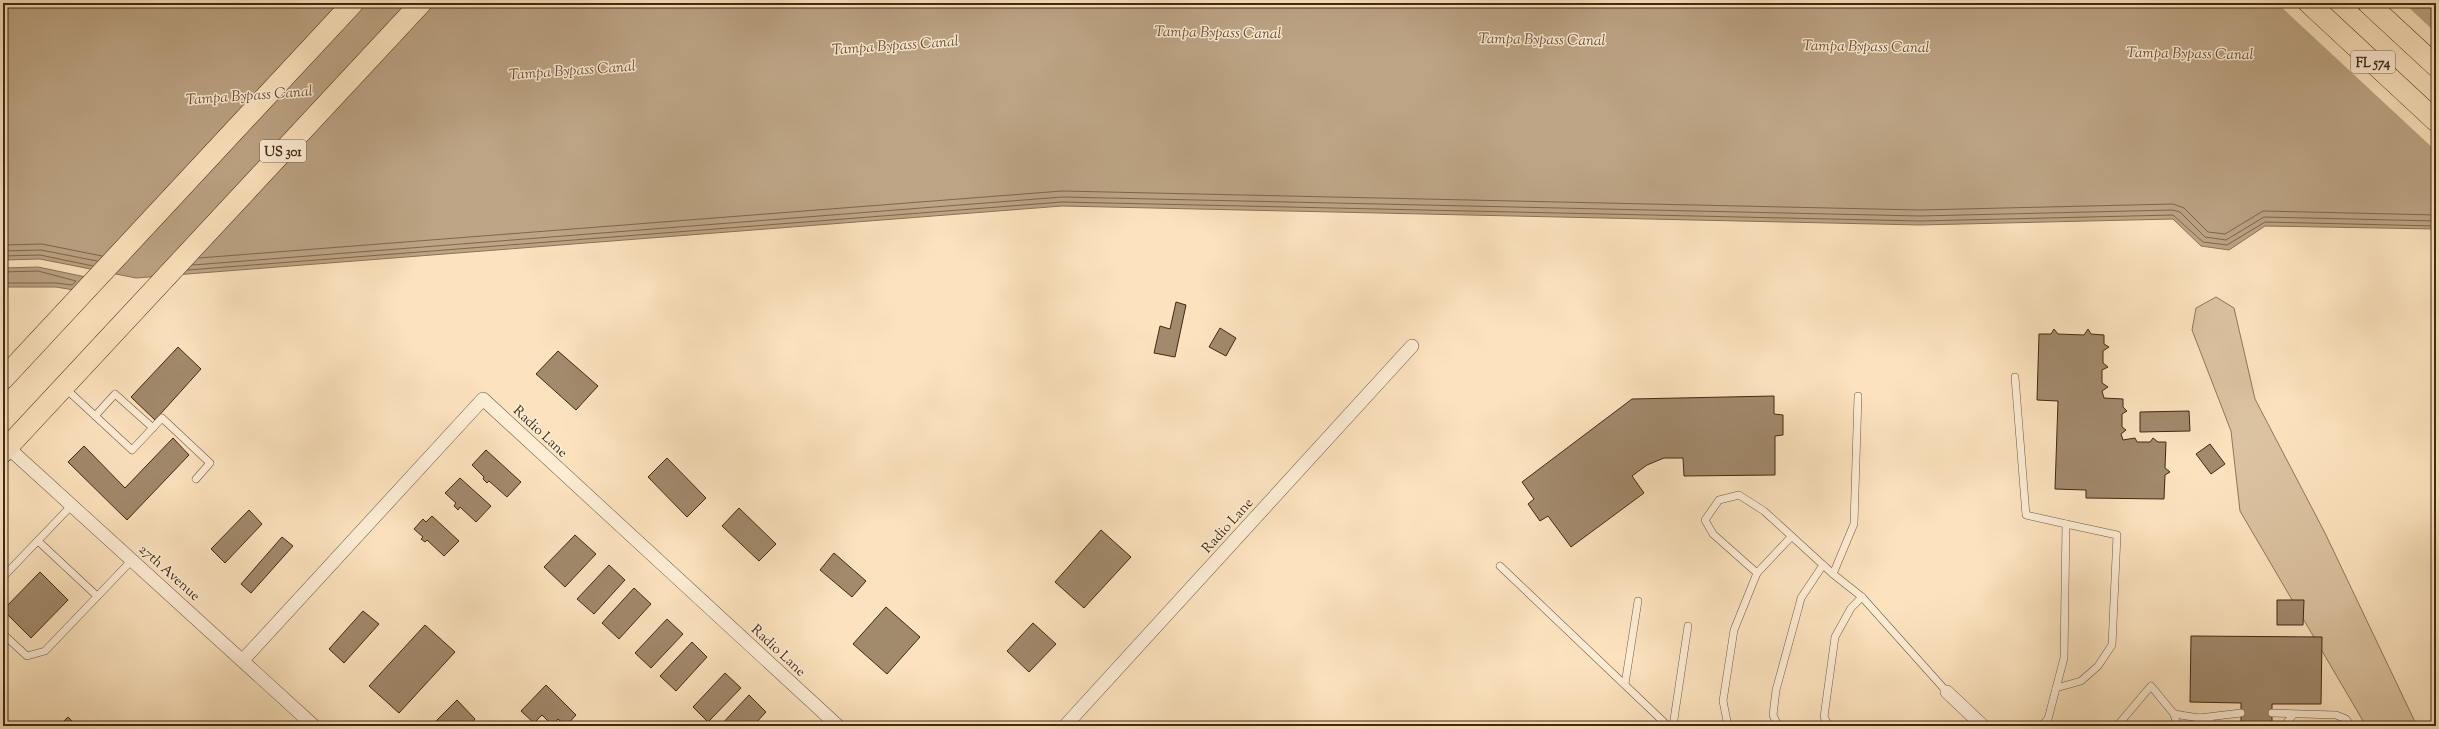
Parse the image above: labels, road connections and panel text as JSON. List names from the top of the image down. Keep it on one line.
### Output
{"streets":{"main road":["FL 574","US 301"],"street":["Radio Lane","27th Avenue"]},"crossings":[["US 301","27th Avenue"],["Radio Lane","27th Avenue"]],"water":["Tampa Bypass Canal"]}
